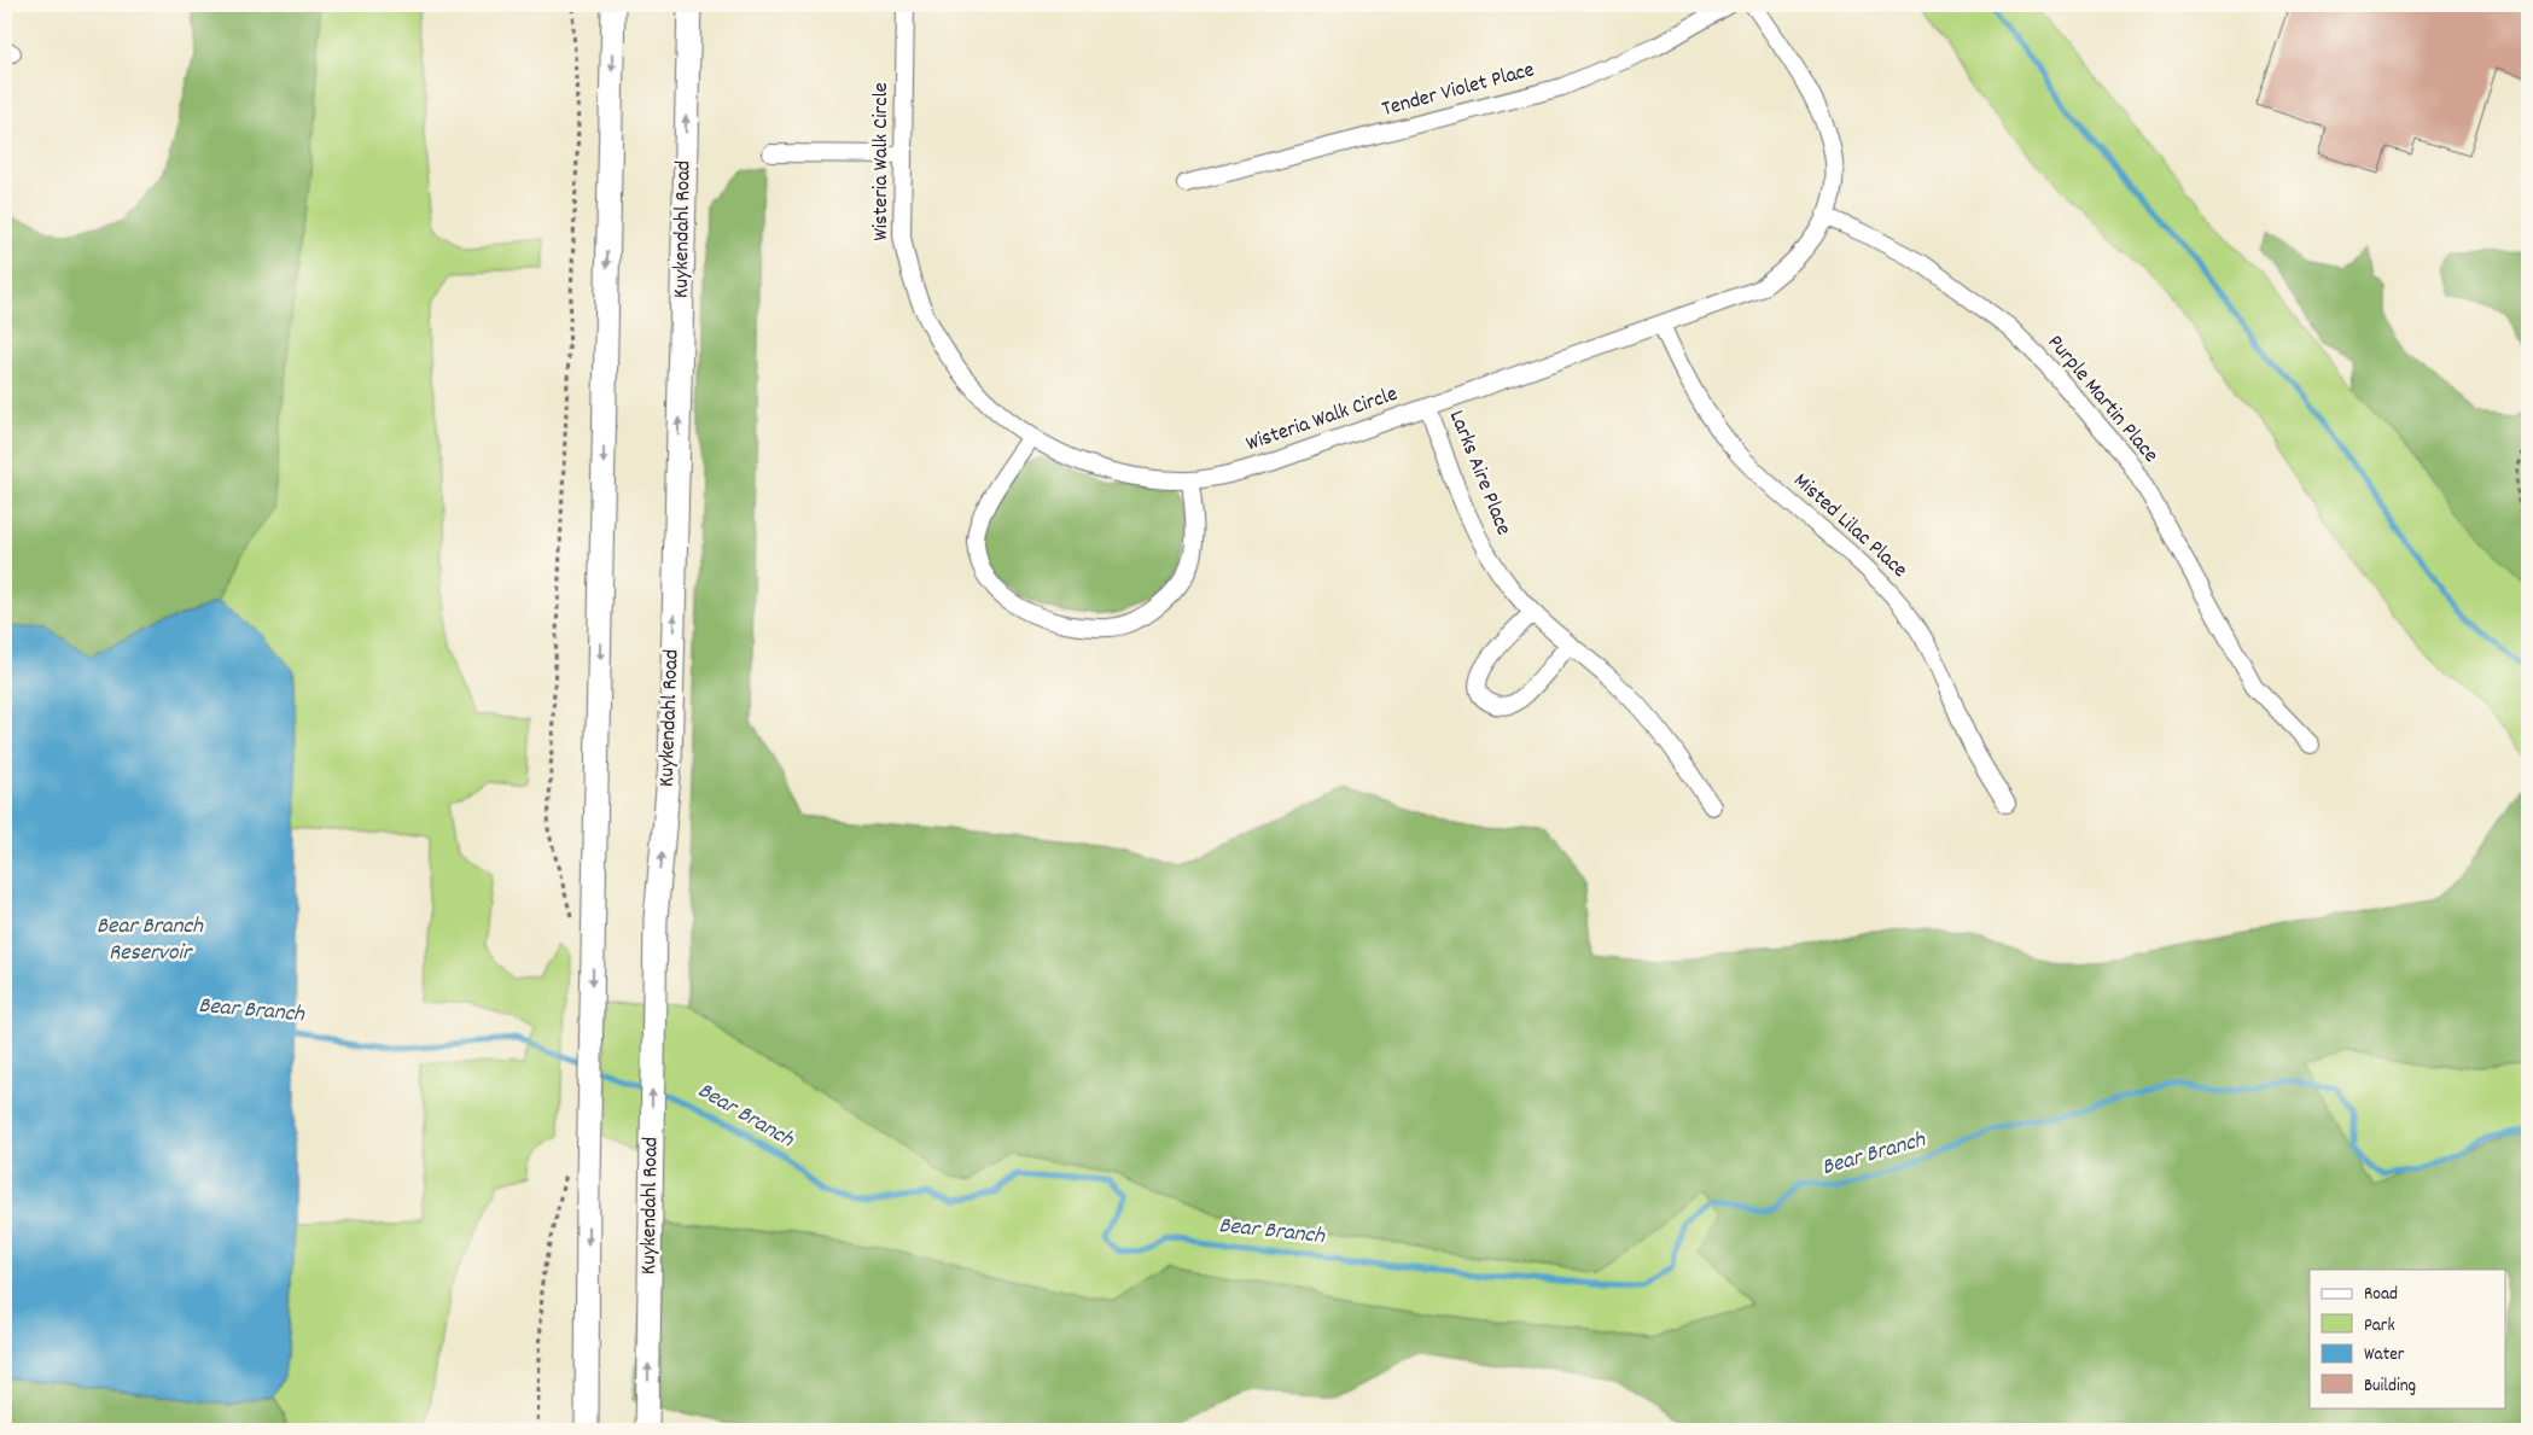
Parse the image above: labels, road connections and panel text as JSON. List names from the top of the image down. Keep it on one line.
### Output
{"streets":{"main road":["Kuykendahl Road"],"street":["Tender Violet Place","Wisteria Walk Circle","Purple Martin Place","Larks Aire Place","Misted Lilac Place"]},"crossings":[["Wisteria Walk Circle","Purple Martin Place"],["Wisteria Walk Circle","Larks Aire Place"],["Wisteria Walk Circle","Misted Lilac Place"]],"water":["Bear Branch Reservoir","Bear Branch"],"legend":["Road","Park","Water","Building"]}
